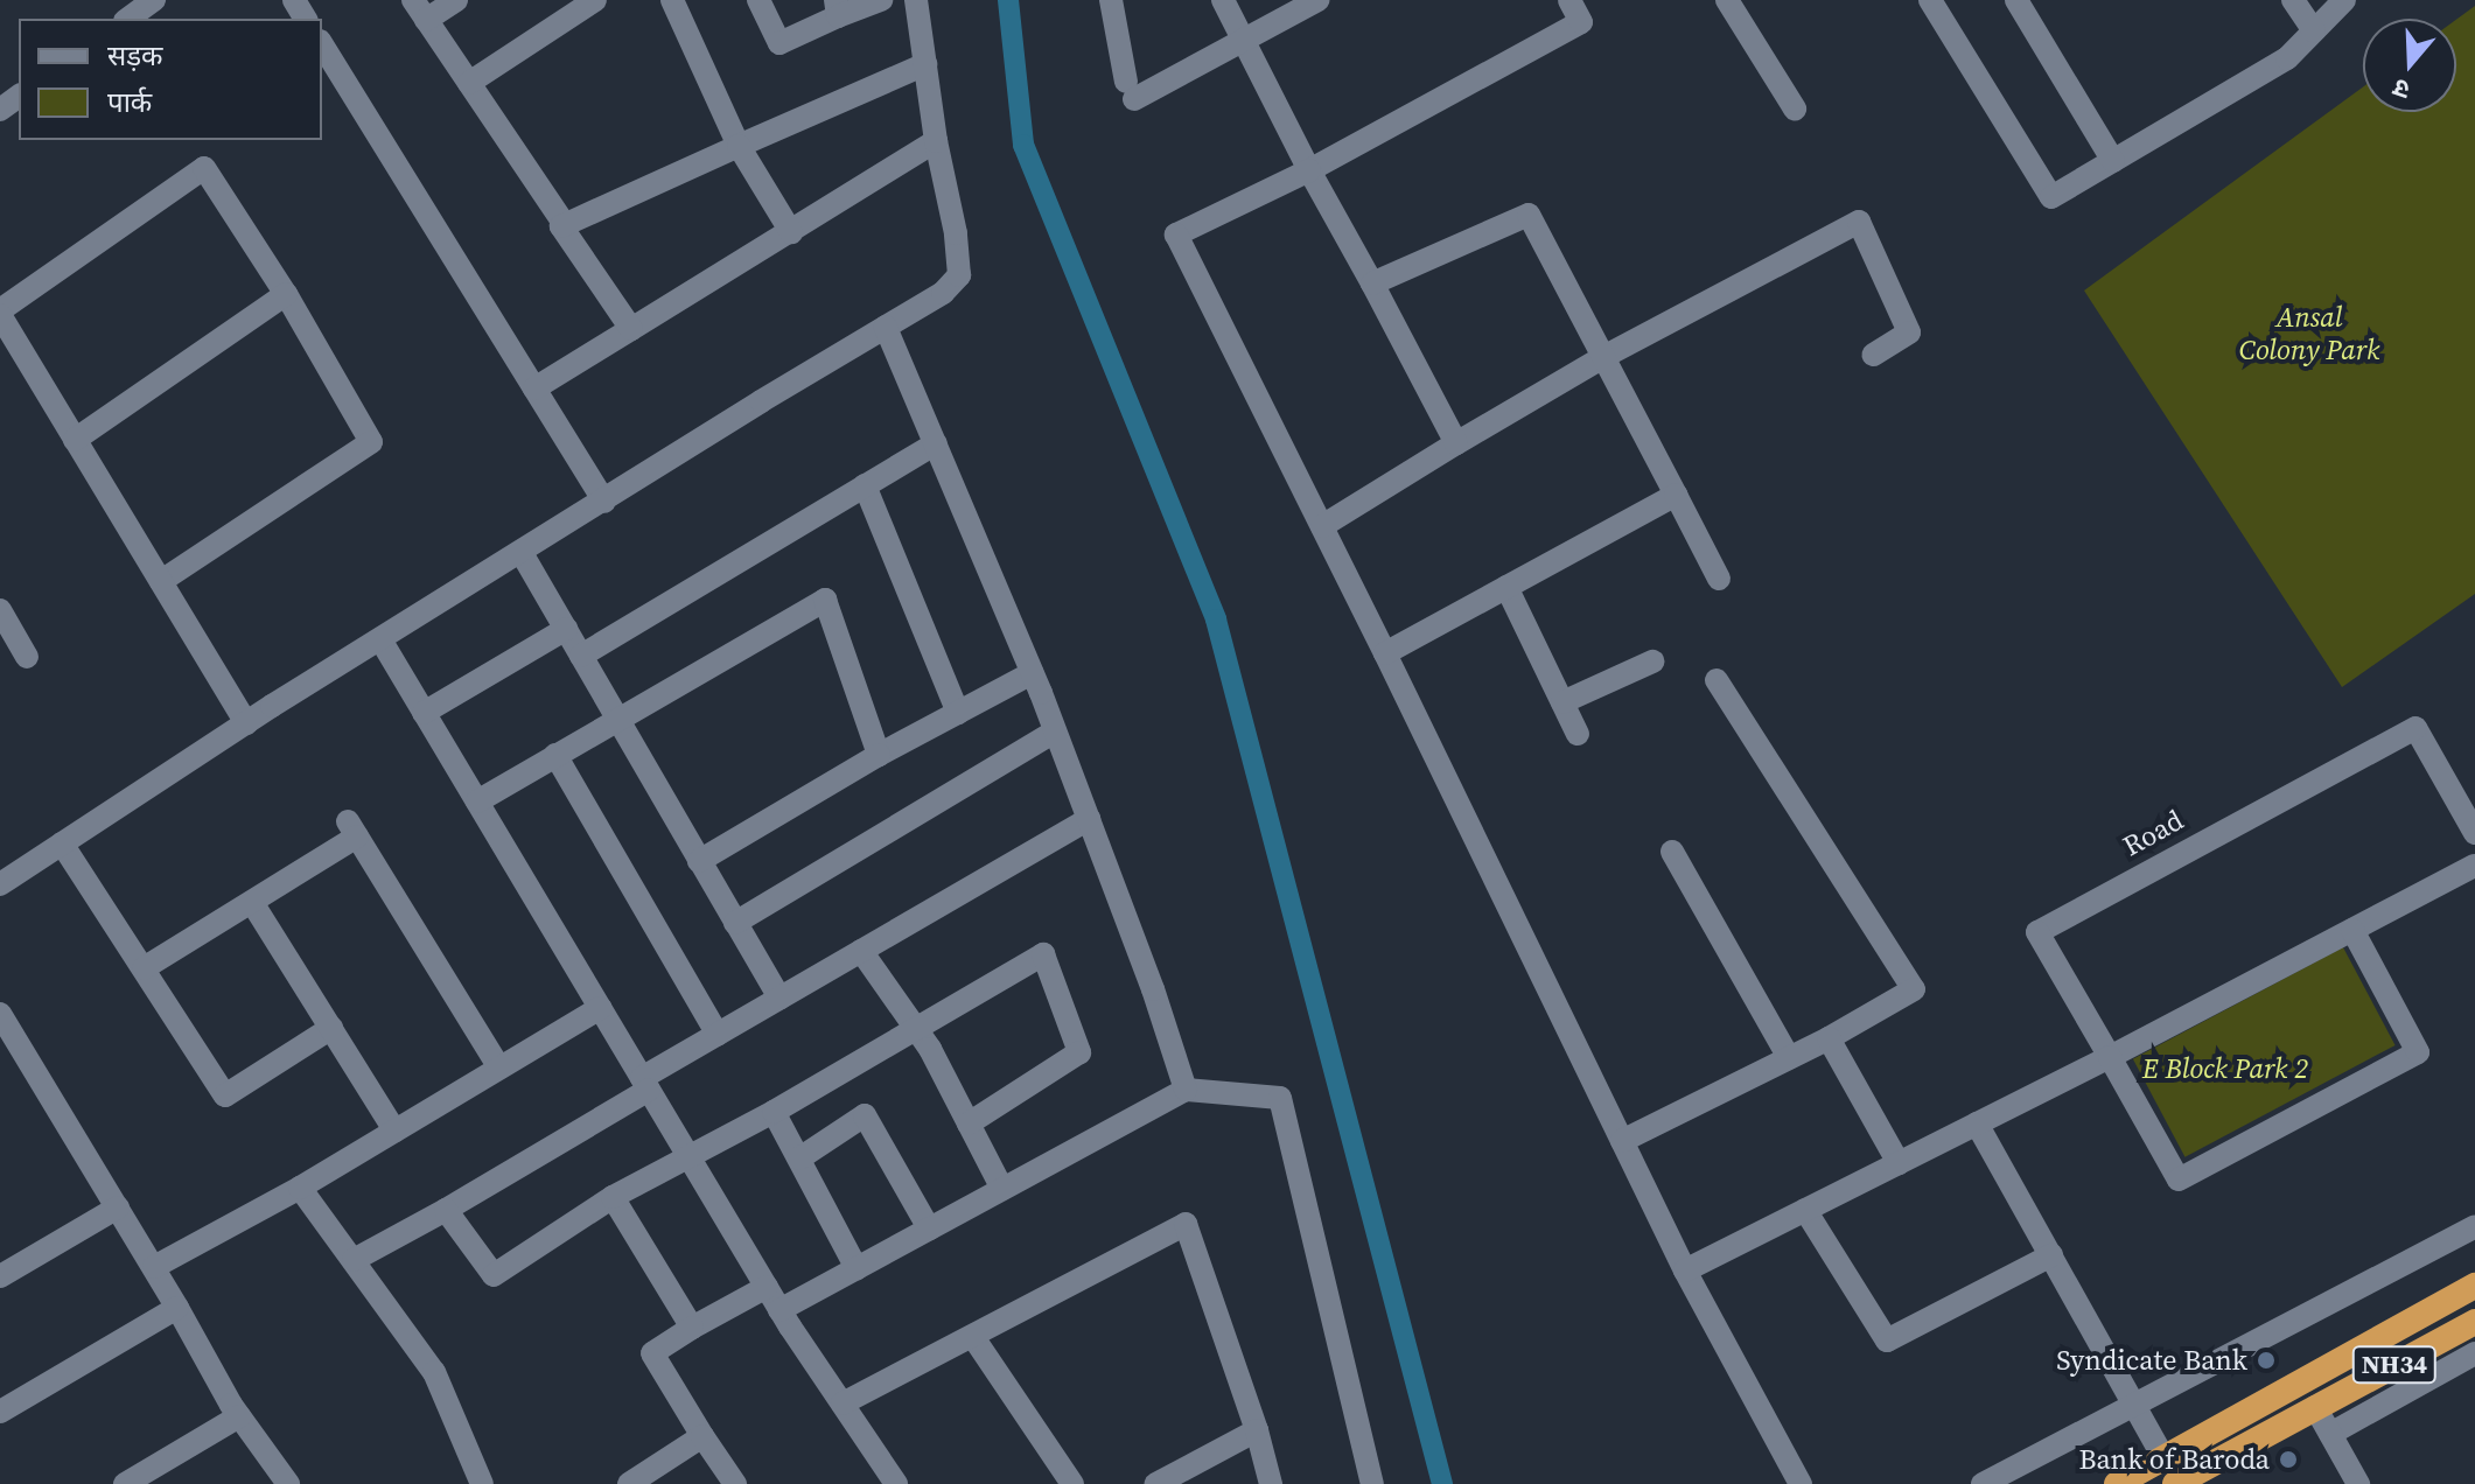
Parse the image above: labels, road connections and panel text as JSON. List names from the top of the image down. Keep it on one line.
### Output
{"streets":{"highway":["NH34"],"street":["Road"]},"parks":["Ansal Colony Park","E Block Park 2"],"places":["Syndicate Bank","Bank of Baroda"],"legend":["सड़क","पार्क"],"north":"bottom"}
